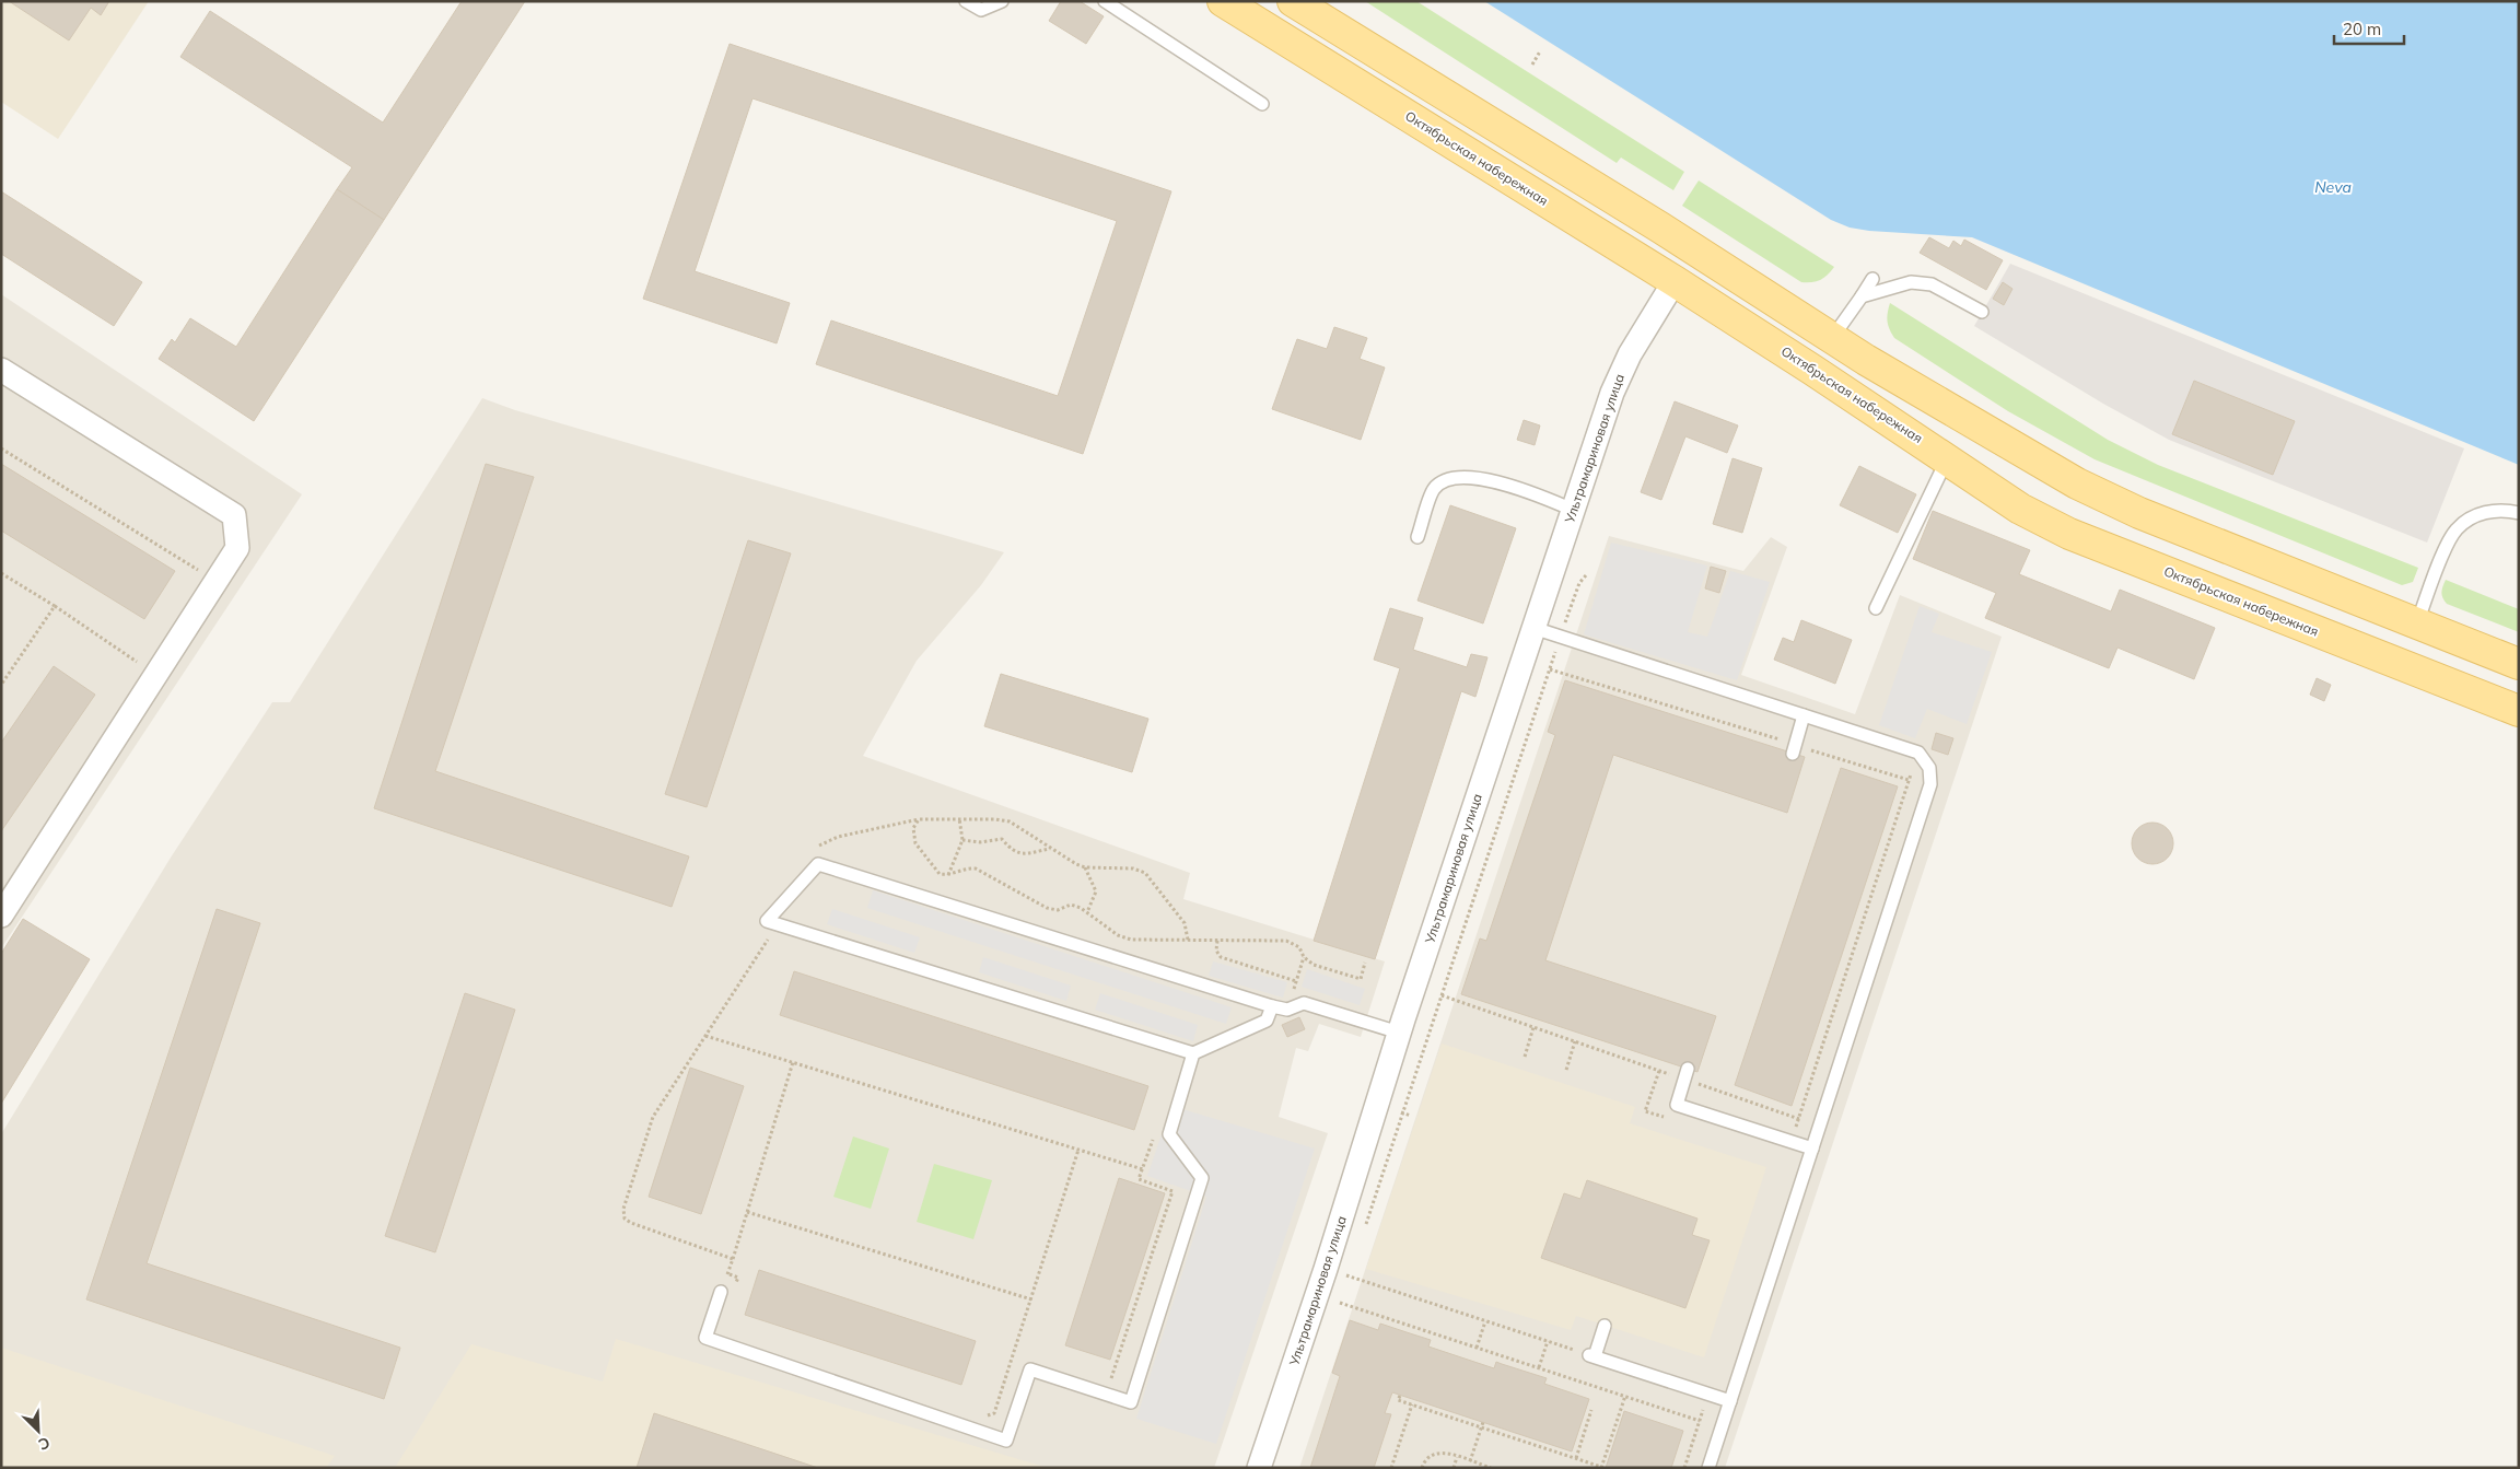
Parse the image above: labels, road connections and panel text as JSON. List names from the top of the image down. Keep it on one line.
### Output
{"streets":{"main road":["Октябрьская набережная"],"street":["Ультрамариновая улица"]},"crossings":[["Октябрьская набережная","Ультрамариновая улица"]],"water":["Neva"],"scale_bar":"20 m","north":"bottom right"}
